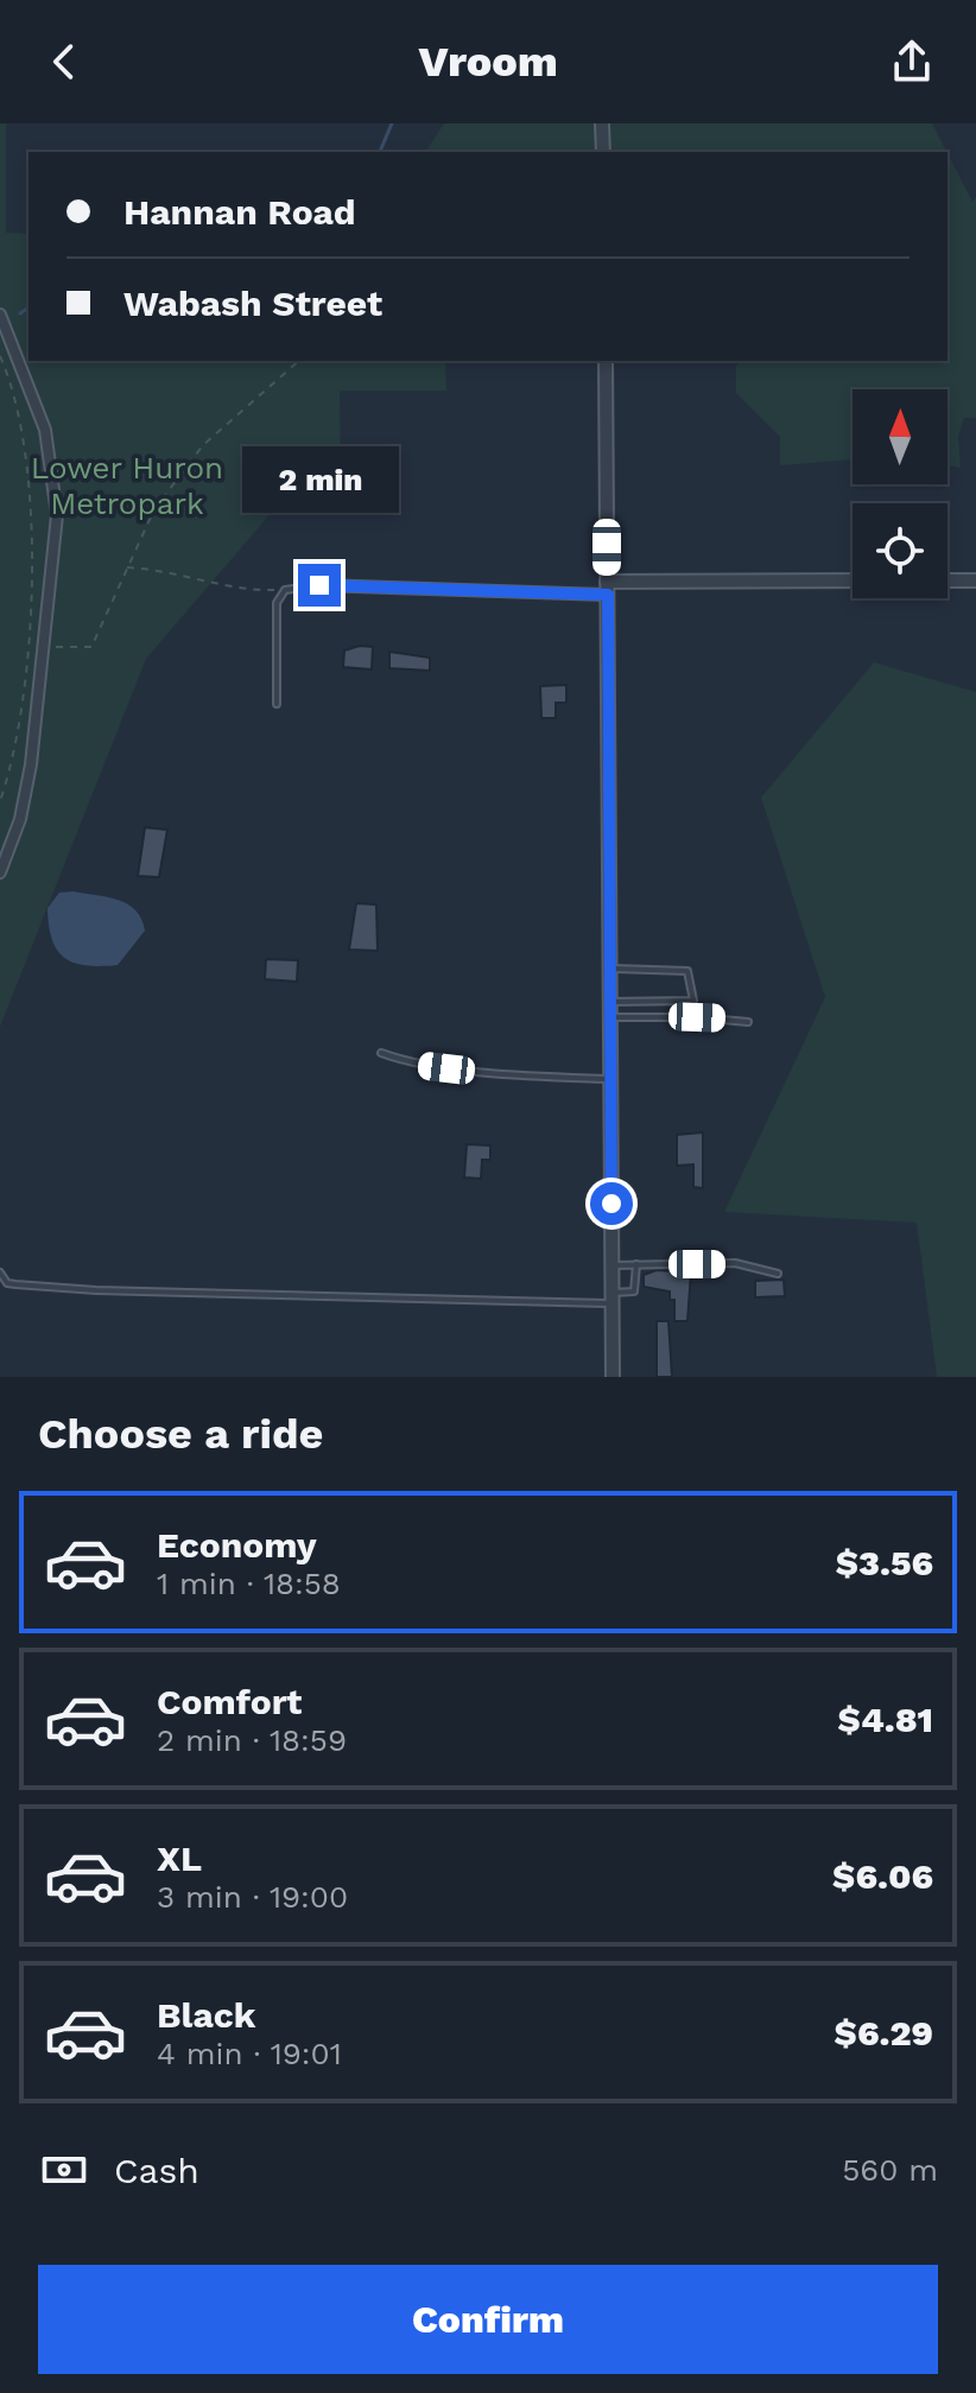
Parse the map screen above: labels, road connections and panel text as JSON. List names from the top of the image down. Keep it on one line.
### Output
{"parks":["Lower Huron Metropark"],"north":"top","page":{"header":"Vroom","banner":["Hannan Road","Wabash Street"],"bubble":"2 min","heading":"Choose a ride","list":[{"name":"Economy","note":"1 min · 18:58","value":"$3.56"},{"name":"Comfort","note":"2 min · 18:59","value":"$4.81"},{"name":"XL","note":"3 min · 19:00","value":"$6.06"},{"name":"Black","note":"4 min · 19:01","value":"$6.29"}],"pay":["Cash","560 m"],"buttons":"Confirm"}}
